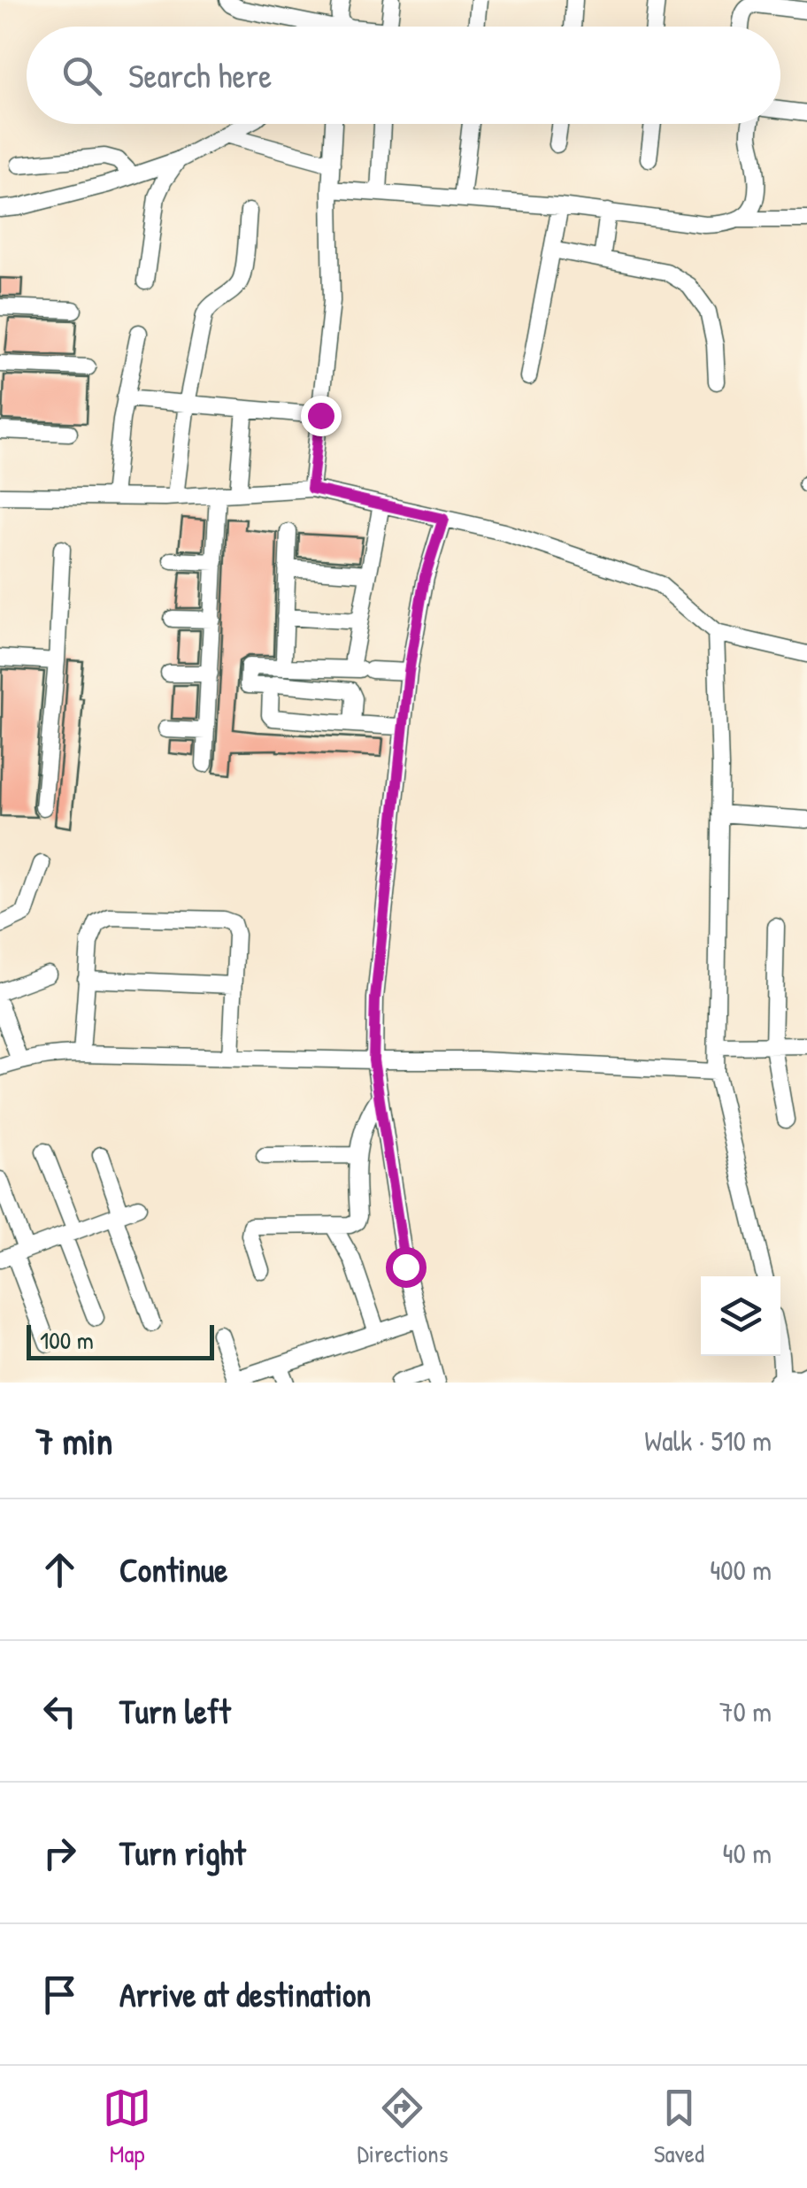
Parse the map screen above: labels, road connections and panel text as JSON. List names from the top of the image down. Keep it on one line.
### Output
{"scale_bar":"100 m","page":{"search":"Search here","scale":"100 m","heading":["7 min","Walk · 510 m"],"list":[["Continue","400 m"],["Turn left","70 m"],["Turn right","40 m"],"Arrive at destination"],"nav":["Map","Directions","Saved"]}}
